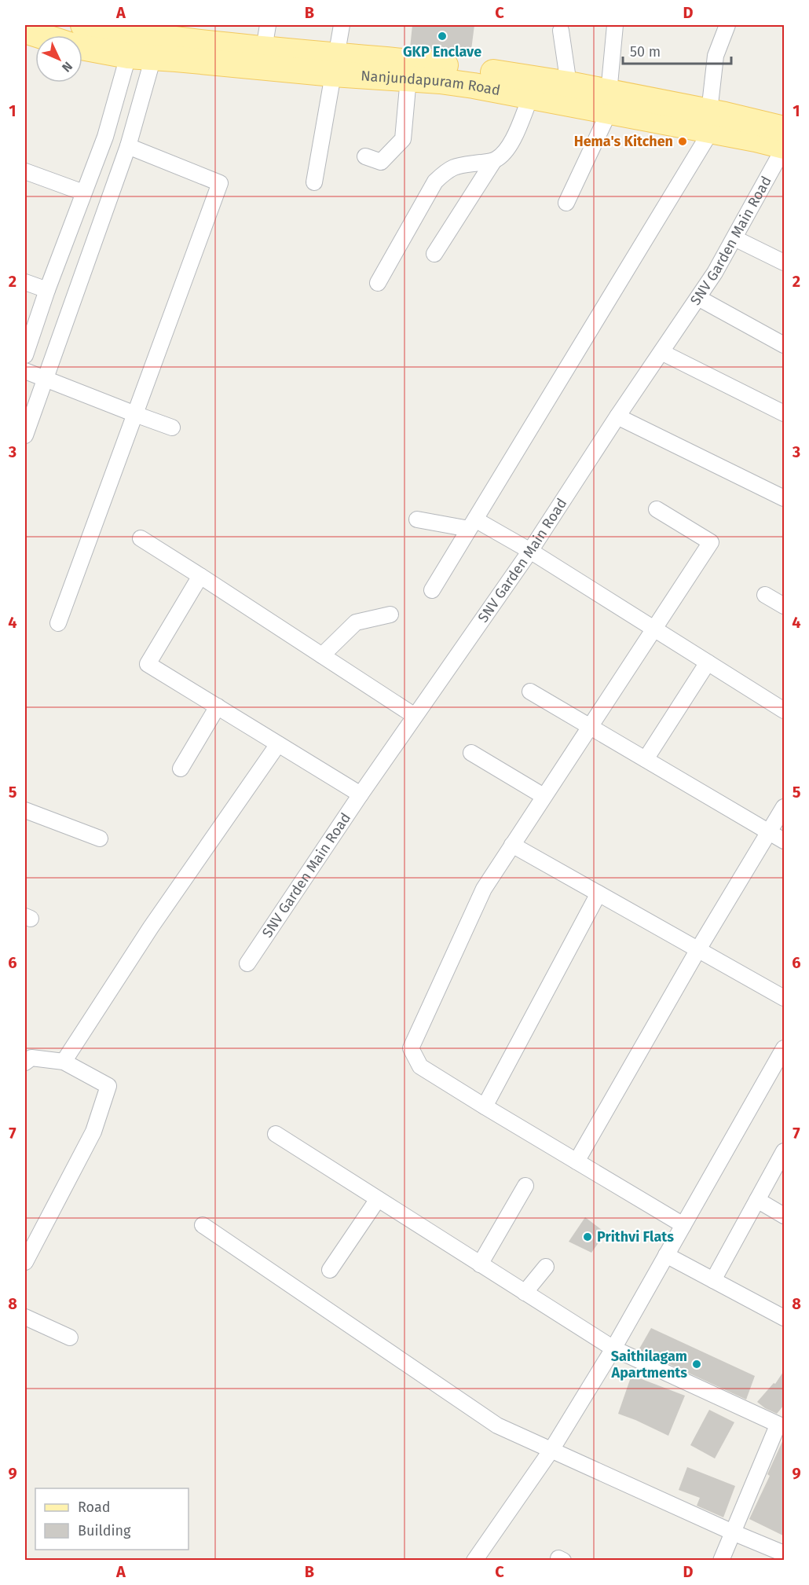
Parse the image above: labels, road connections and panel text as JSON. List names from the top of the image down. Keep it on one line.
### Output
{"streets":{"main road":["Nanjundapuram Road"],"street":["SNV Garden Main Road"]},"crossings":[["Nanjundapuram Road","SNV Garden Main Road"]],"places":["GKP Enclave","Hema's Kitchen","Prithvi Flats","Saithilagam Apartments"],"legend":["Road","Building"],"scale_bar":"50 m","north":"bottom right","grid":{"columns":["A","B","C","D"],"rows":["1","2","3","4","5","6","7","8","9"]}}
